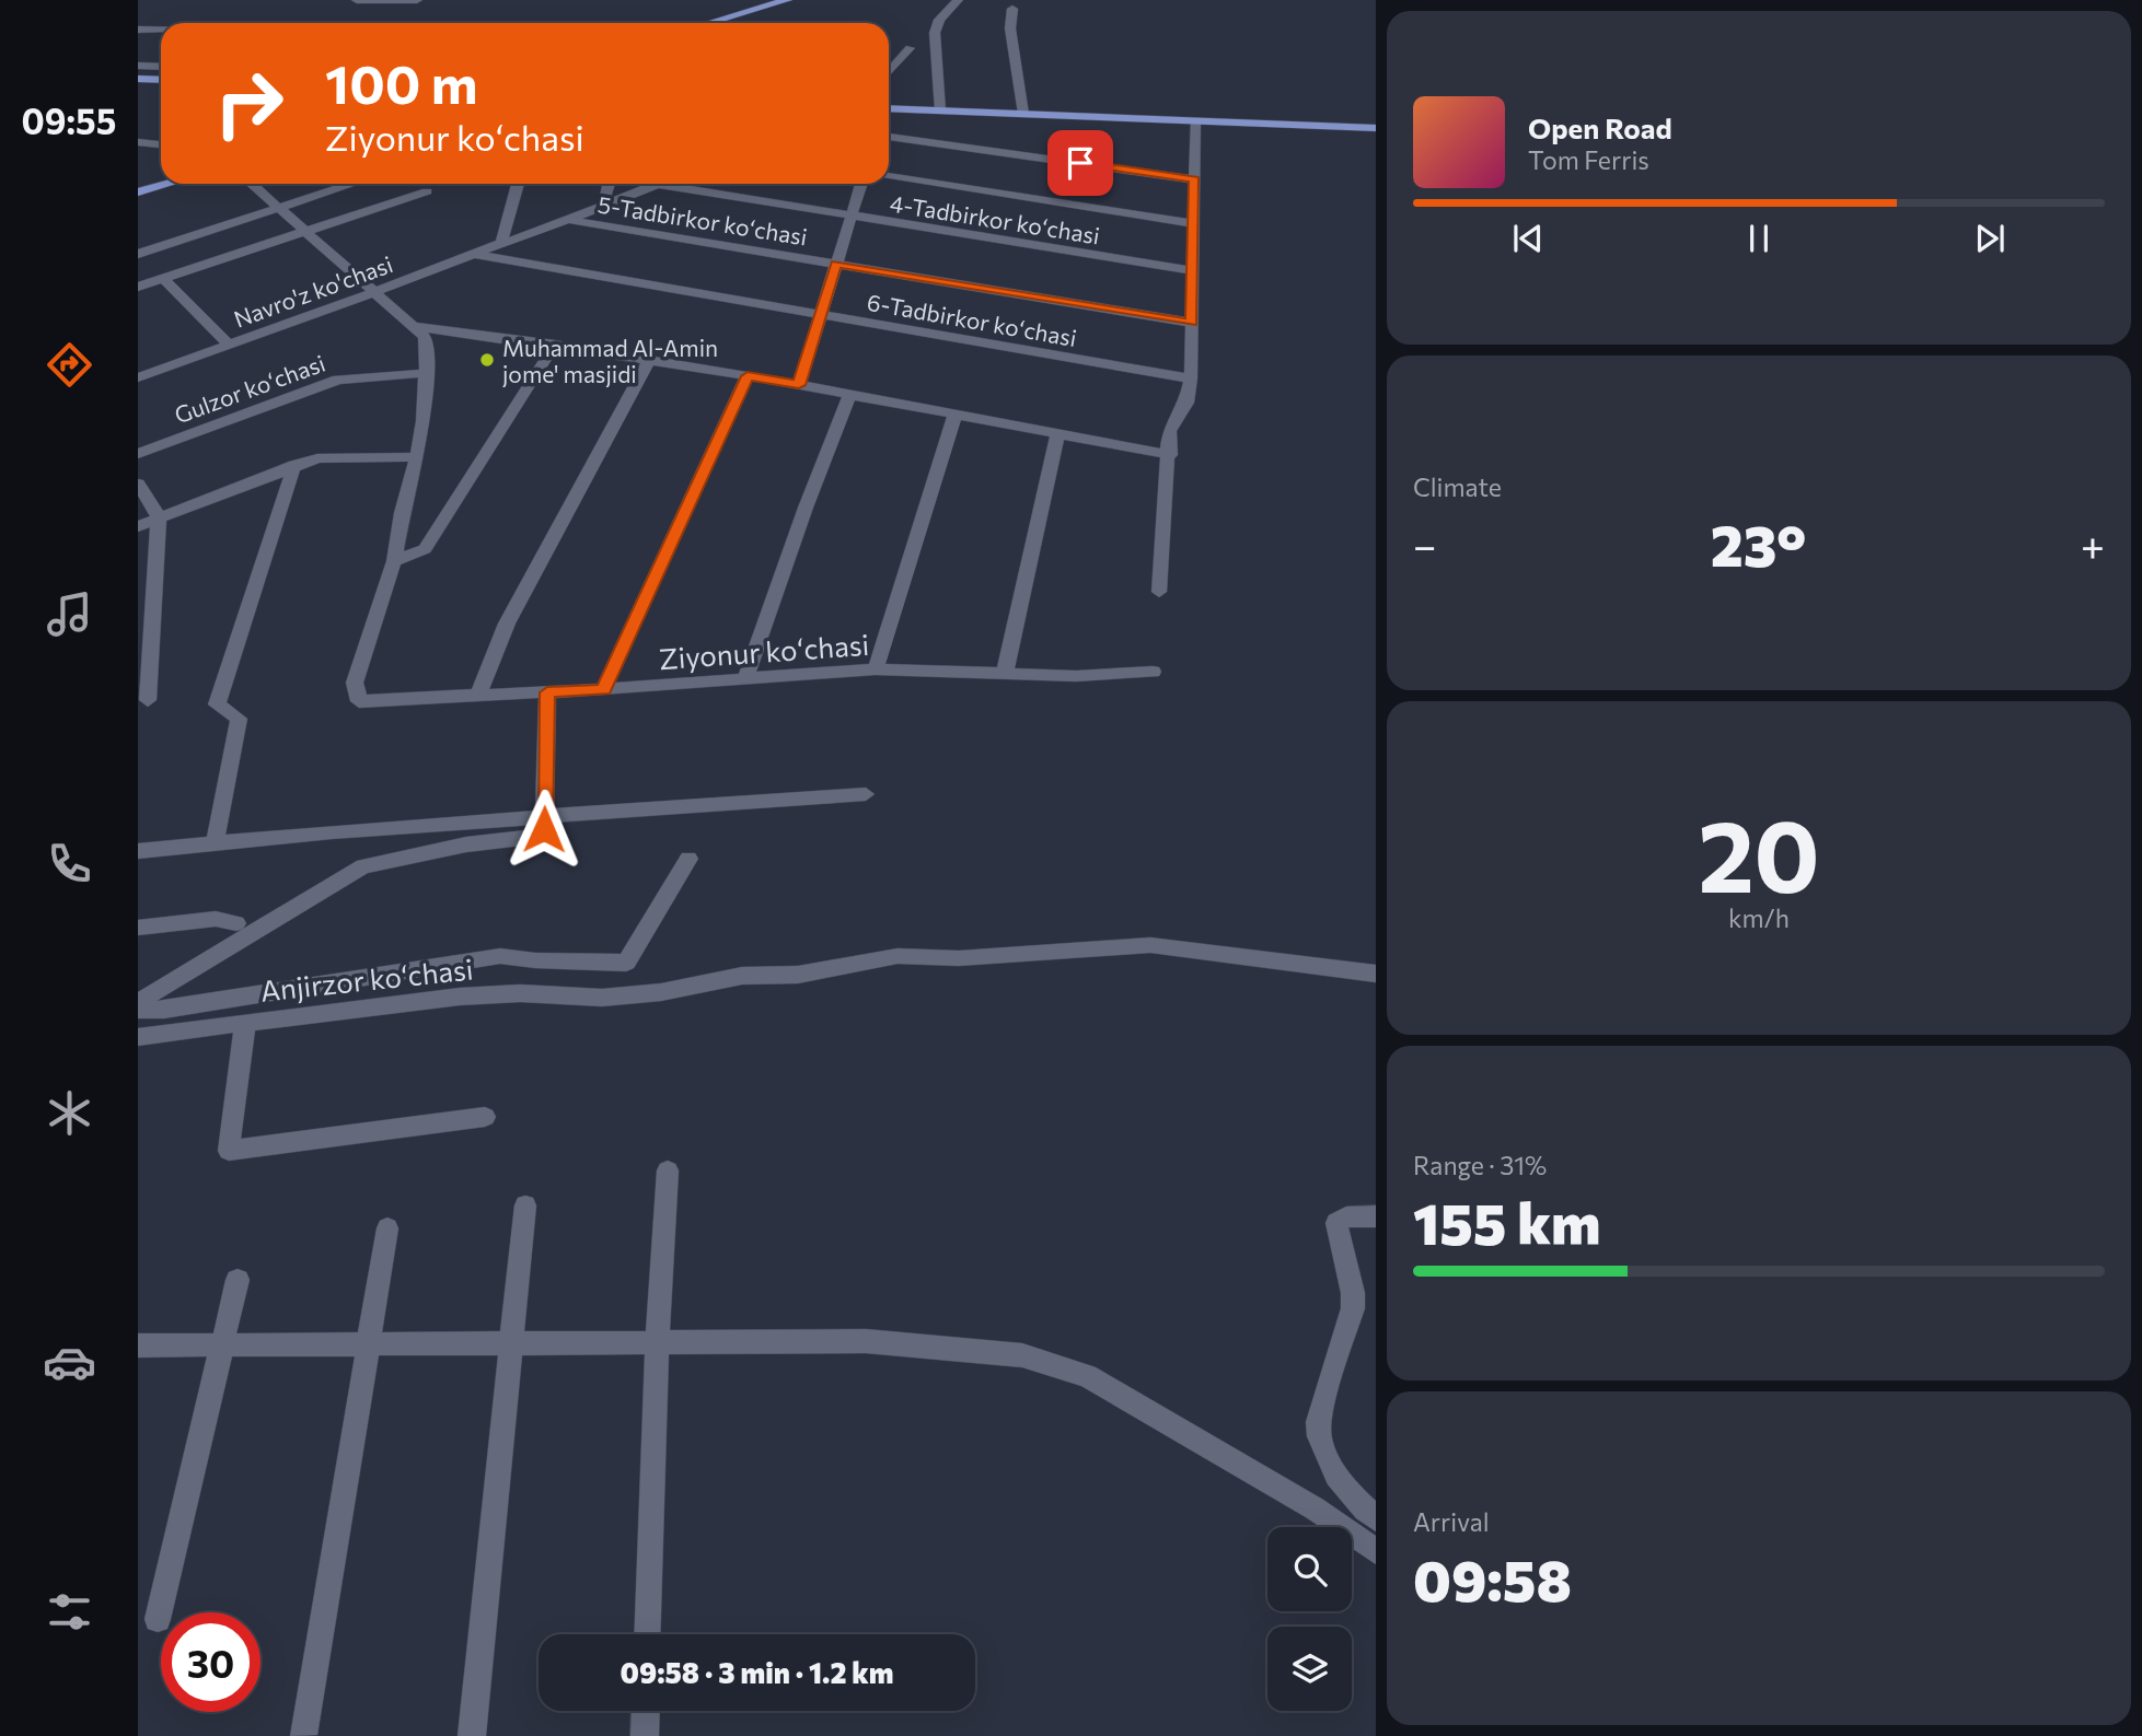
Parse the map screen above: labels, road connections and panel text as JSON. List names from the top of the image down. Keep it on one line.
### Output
{"streets":{"street":["4-Tadbirkor koʻchasi","5-Tadbirkor koʻchasi","Navro'z ko'chasi","6-Tadbirkor koʻchasi","Gulzor koʻchasi","Ziyonur koʻchasi","Anjirzor koʻchasi"]},"crossings":[["4-Tadbirkor koʻchasi","Navro'z ko'chasi"],["5-Tadbirkor koʻchasi","Navro'z ko'chasi"],["Navro'z ko'chasi","6-Tadbirkor koʻchasi"],["Gulzor koʻchasi","Ziyonur koʻchasi"]],"places":["Muhammad Al-Amin jome' masjidi"],"page":{"tabs":"09:55","turn":["100 m","Ziyonur koʻchasi"],"song":["Open Road","Tom Ferris"],"tile":["Climate",["20","km/h"],["Range · 31%","155 km"],["Arrival","09:58"]],"heat":["−","23°","+"],"limit":"30","trip":"09:58 · 3 min · 1.2 km"}}
